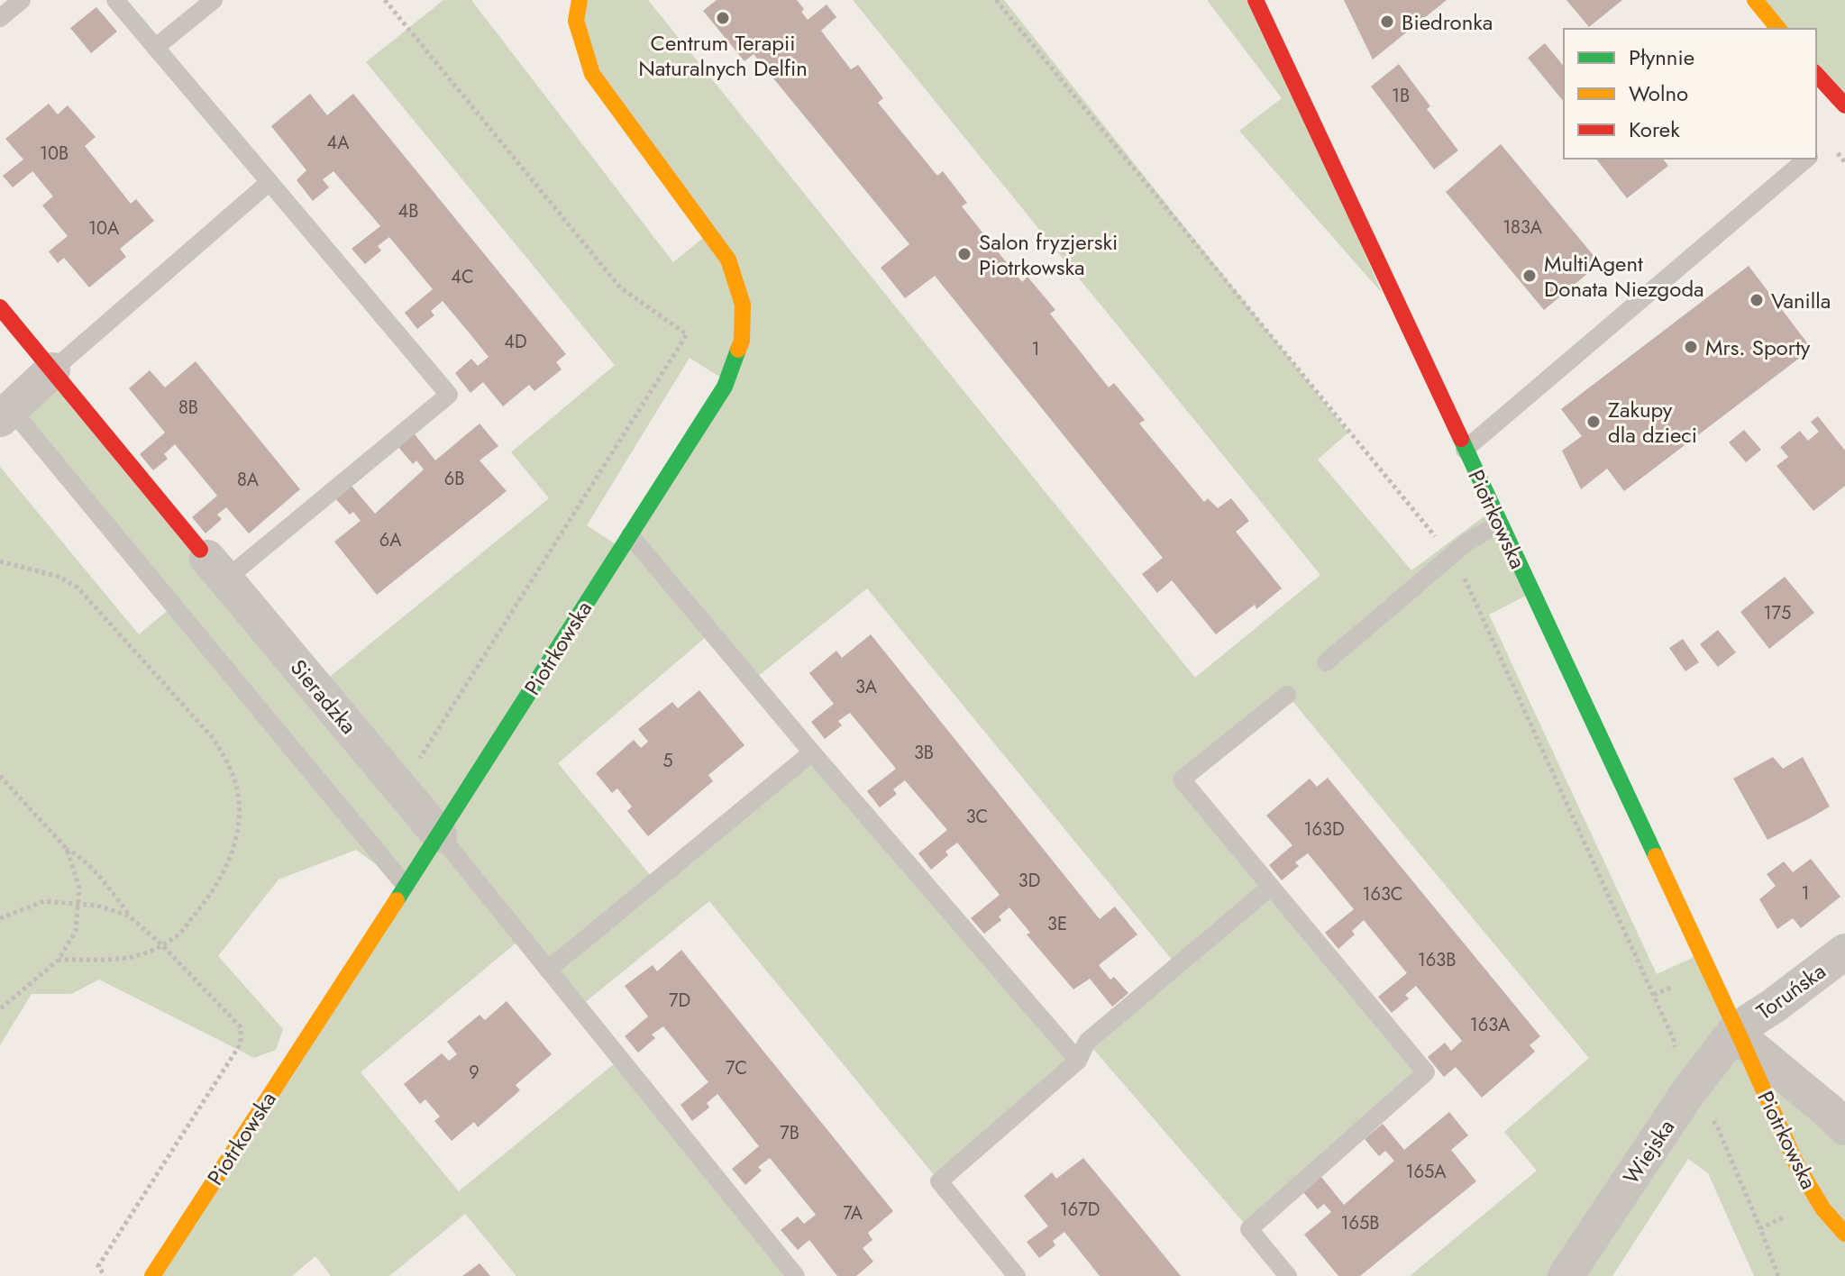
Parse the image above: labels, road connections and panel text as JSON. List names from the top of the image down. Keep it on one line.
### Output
{"streets":{"street":["Piotrkowska","Sieradzka","Toruńska","Wiejska"]},"crossings":[["Piotrkowska","Sieradzka"],["Piotrkowska","Toruńska"],["Piotrkowska","Wiejska"],["Toruńska","Wiejska"]],"places":["Centrum Terapii Naturalnych Delfin","Biedronka","Salon fryzjerski Piotrkowska","MultiAgent Donata Niezgoda","Vanilla","Mrs. Sporty","Zakupy dla dzieci"],"house_numbers":["1B","4A","10B","4B","183A","10A","4C","4D","1","8B","6B","8A","6A","175","3A","3B","5","3C","163D","3D","1","163C","3E","163B","7D","163A","7C","9","7B","165A","167D","7A","165B"],"legend":["Płynnie","Wolno","Korek"]}
